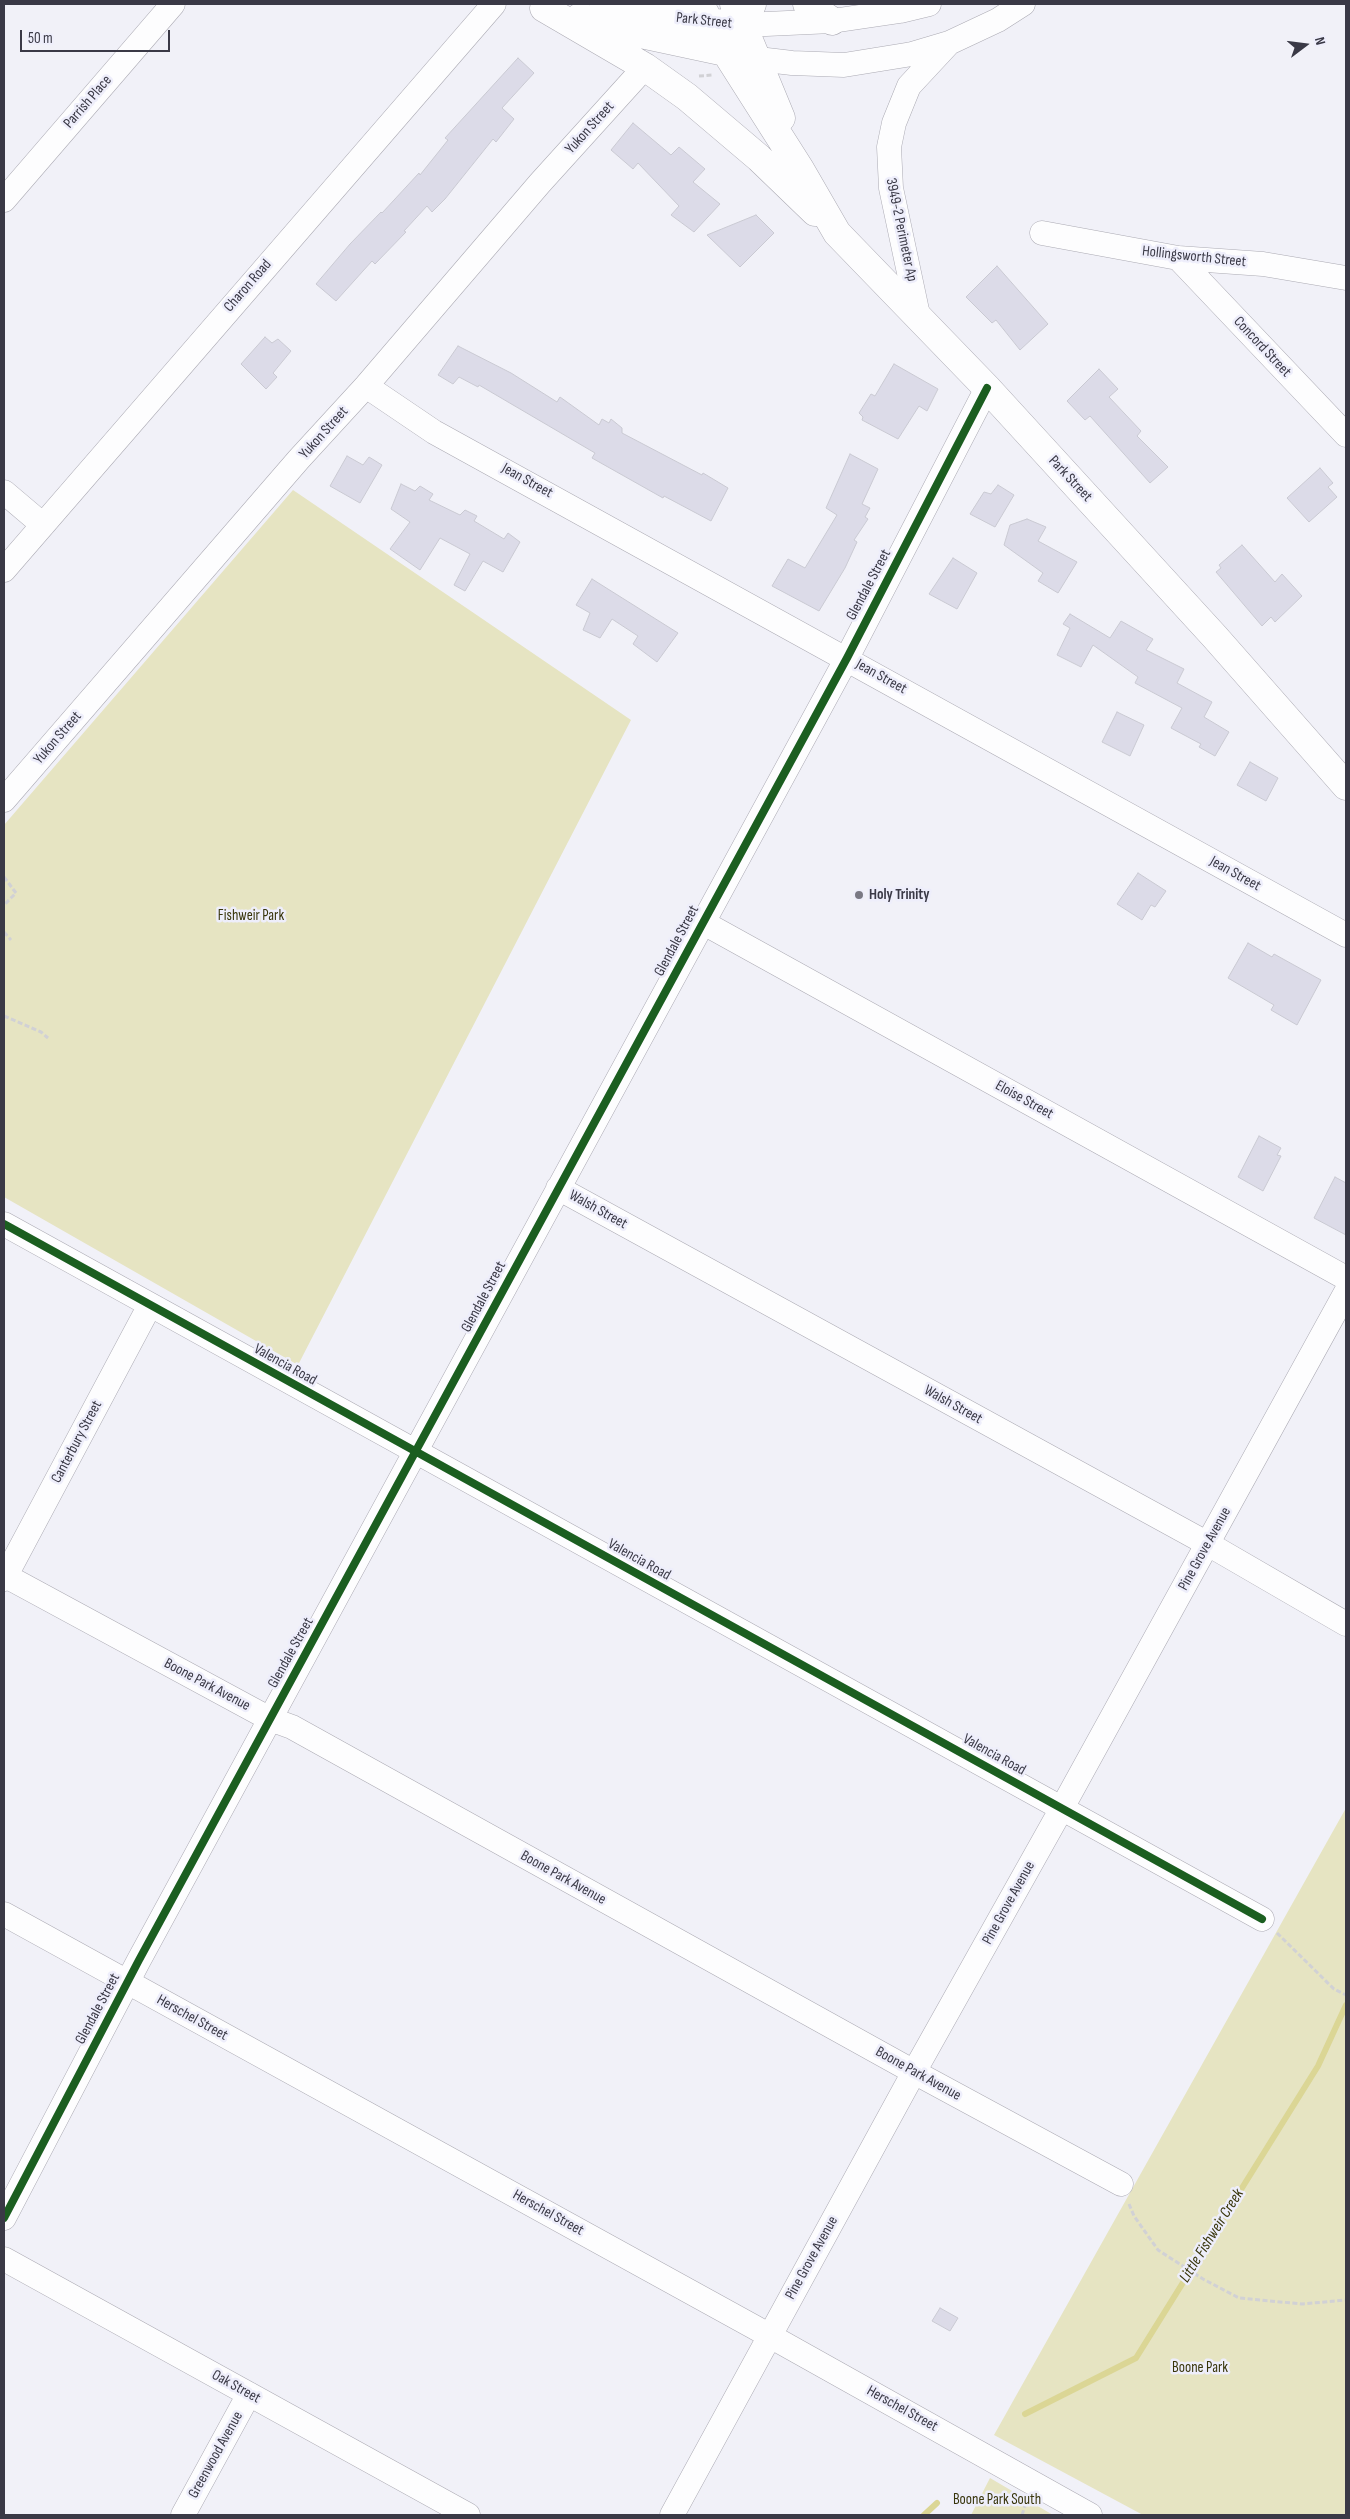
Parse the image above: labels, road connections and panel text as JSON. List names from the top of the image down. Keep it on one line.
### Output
{"streets":{"main road":["Park Street"],"street":["Parrish Place","Yukon Street","3949-2 Perimeter Ap","Hollingsworth Street","Charon Road","Concord Street","Jean Street","Glendale Street","Eloise Street","Walsh Street","Valencia Road","Canterbury Street","Pine Grove Avenue","Boone Park Avenue","Herschel Street","Oak Street","Greenwood Avenue"]},"crossings":[["Park Street","3949-2 Perimeter Ap"],["Park Street","Glendale Street"],["Yukon Street","Jean Street"],["Hollingsworth Street","Concord Street"],["Jean Street","Glendale Street"],["Glendale Street","Eloise Street"],["Glendale Street","Walsh Street"],["Glendale Street","Valencia Road"],["Glendale Street","Boone Park Avenue"],["Glendale Street","Herschel Street"],["Walsh Street","Pine Grove Avenue"],["Valencia Road","Canterbury Street"],["Valencia Road","Pine Grove Avenue"],["Canterbury Street","Boone Park Avenue"],["Pine Grove Avenue","Boone Park Avenue"],["Pine Grove Avenue","Herschel Street"],["Oak Street","Greenwood Avenue"]],"water":["Little Fishweir Creek"],"parks":["Fishweir Park","Boone Park","Boone Park South"],"places":["Holy Trinity"],"scale_bar":"50 m","north":"right"}
